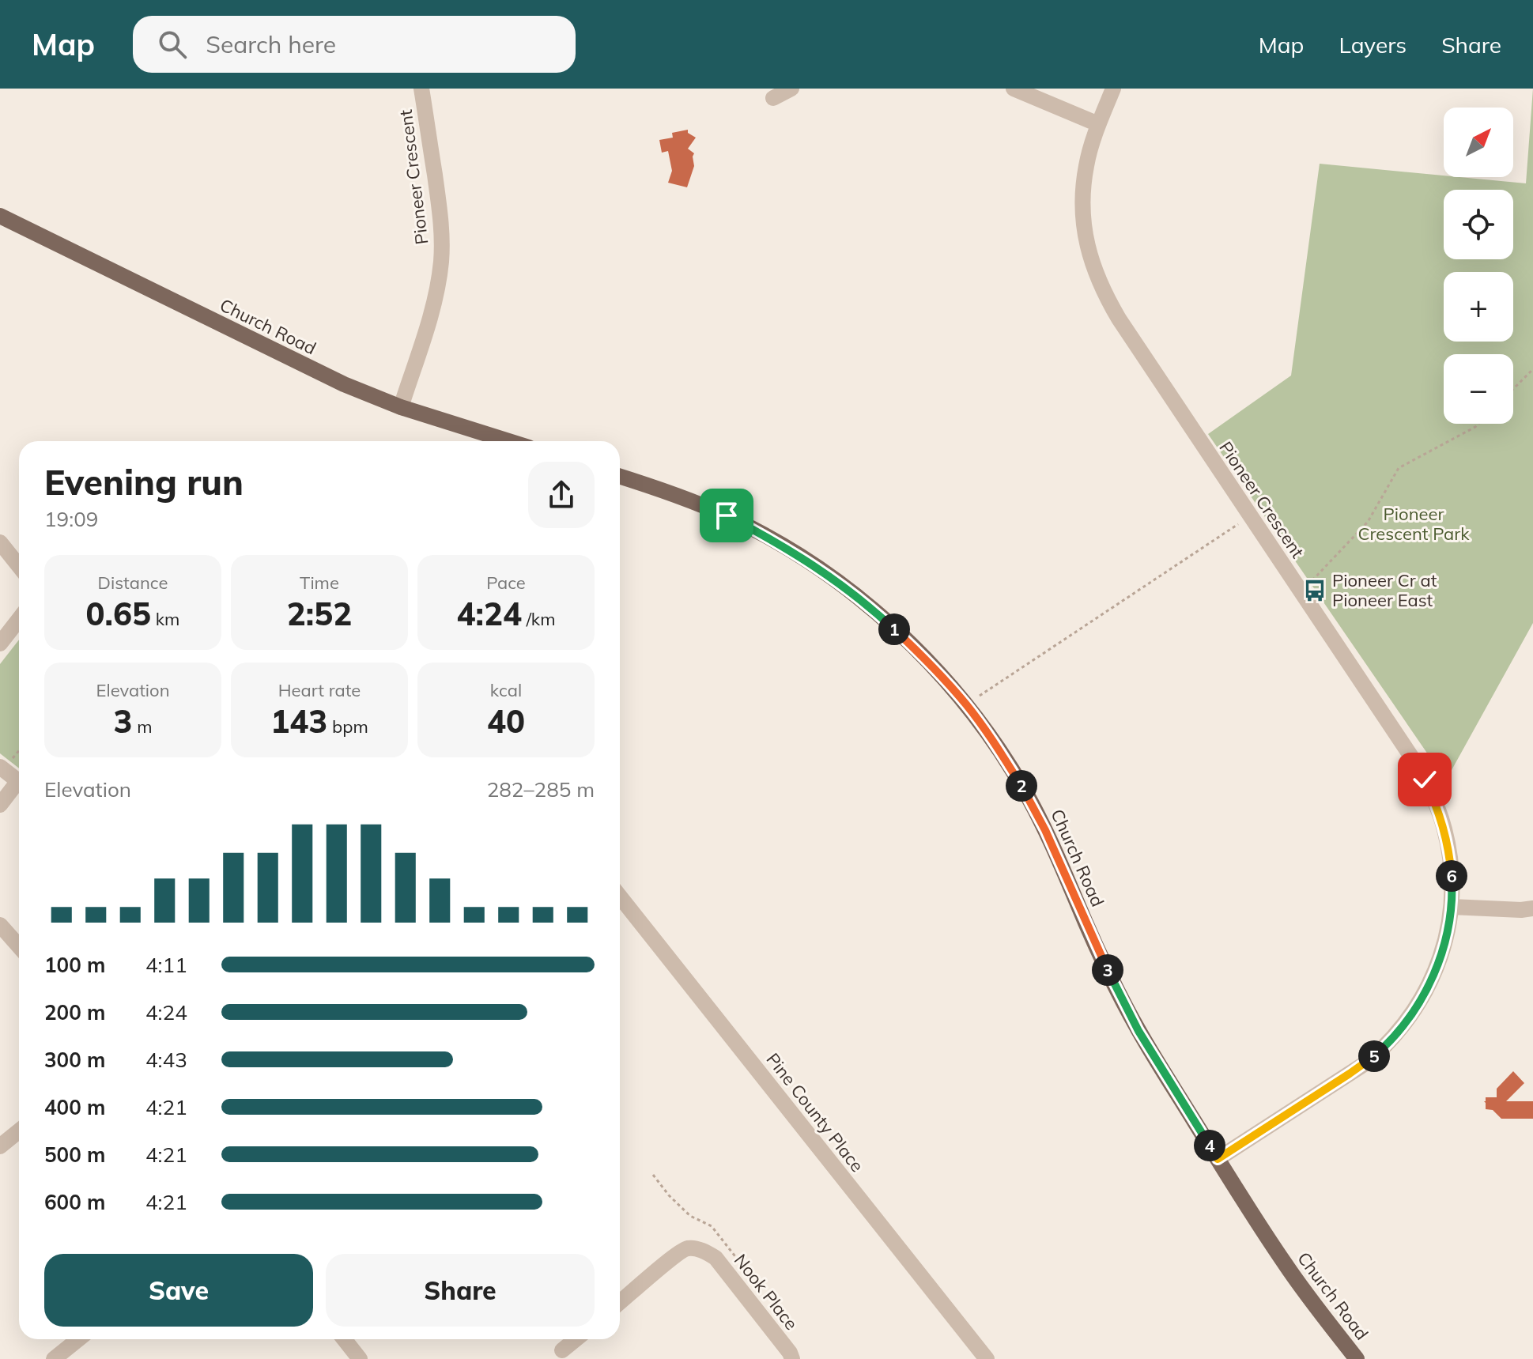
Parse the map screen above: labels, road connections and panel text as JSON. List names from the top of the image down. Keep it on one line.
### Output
{"streets":{"main road":["Church Road"],"street":["Pioneer Crescent","Pine County Place","Nook Place"]},"crossings":[["Pioneer Crescent","Church Road"]],"parks":["Pioneer Crescent Park"],"places":{"bus stop":["Pioneer Cr at Pioneer East"]},"north":"top right","page":{"header":"Map","search":"Search here","nav":["Map","Layers","Share"],"map_buttons":["+","−"],"heading":["Evening run","19:09"],"stats":[["Distance","0.65 km"],["Time","2:52"],["Pace","4:24 /km"],["Elevation","3 m"],["Heart rate","143 bpm"],["kcal","40"]],"pins":["1","2","6","3","5","4"],"chart":["Elevation","282–285 m"],"list":[{"name":"100 m","note":"4:11"},{"name":"200 m","note":"4:24"},{"name":"300 m","note":"4:43"},{"name":"400 m","note":"4:21"},{"name":"500 m","note":"4:21"},{"name":"600 m","note":"4:21"}],"buttons":["Save","Share"]}}
